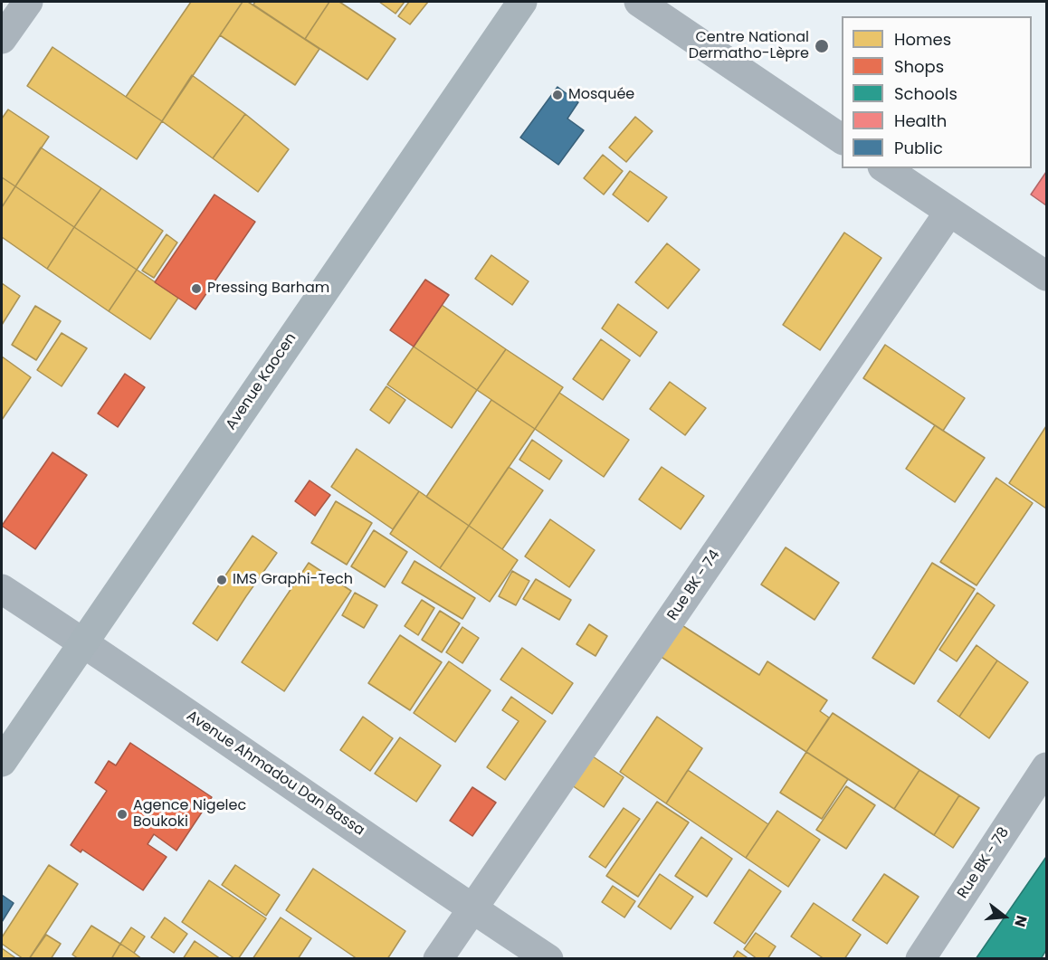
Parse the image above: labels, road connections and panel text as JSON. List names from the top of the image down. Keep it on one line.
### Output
{"streets":{"street":["Avenue Kaocen","Rue BK - 74","Avenue Ahmadou Dan Bassa","Rue BK - 78"]},"crossings":[["Avenue Kaocen","Avenue Ahmadou Dan Bassa"],["Rue BK - 74","Avenue Ahmadou Dan Bassa"]],"places":["Centre National Dermatho-Lèpre","Mosquée","Pressing Barham","IMS Graphi-Tech","Agence Nigelec Boukoki"],"legend":["Homes","Shops","Schools","Health","Public"],"north":"right"}
